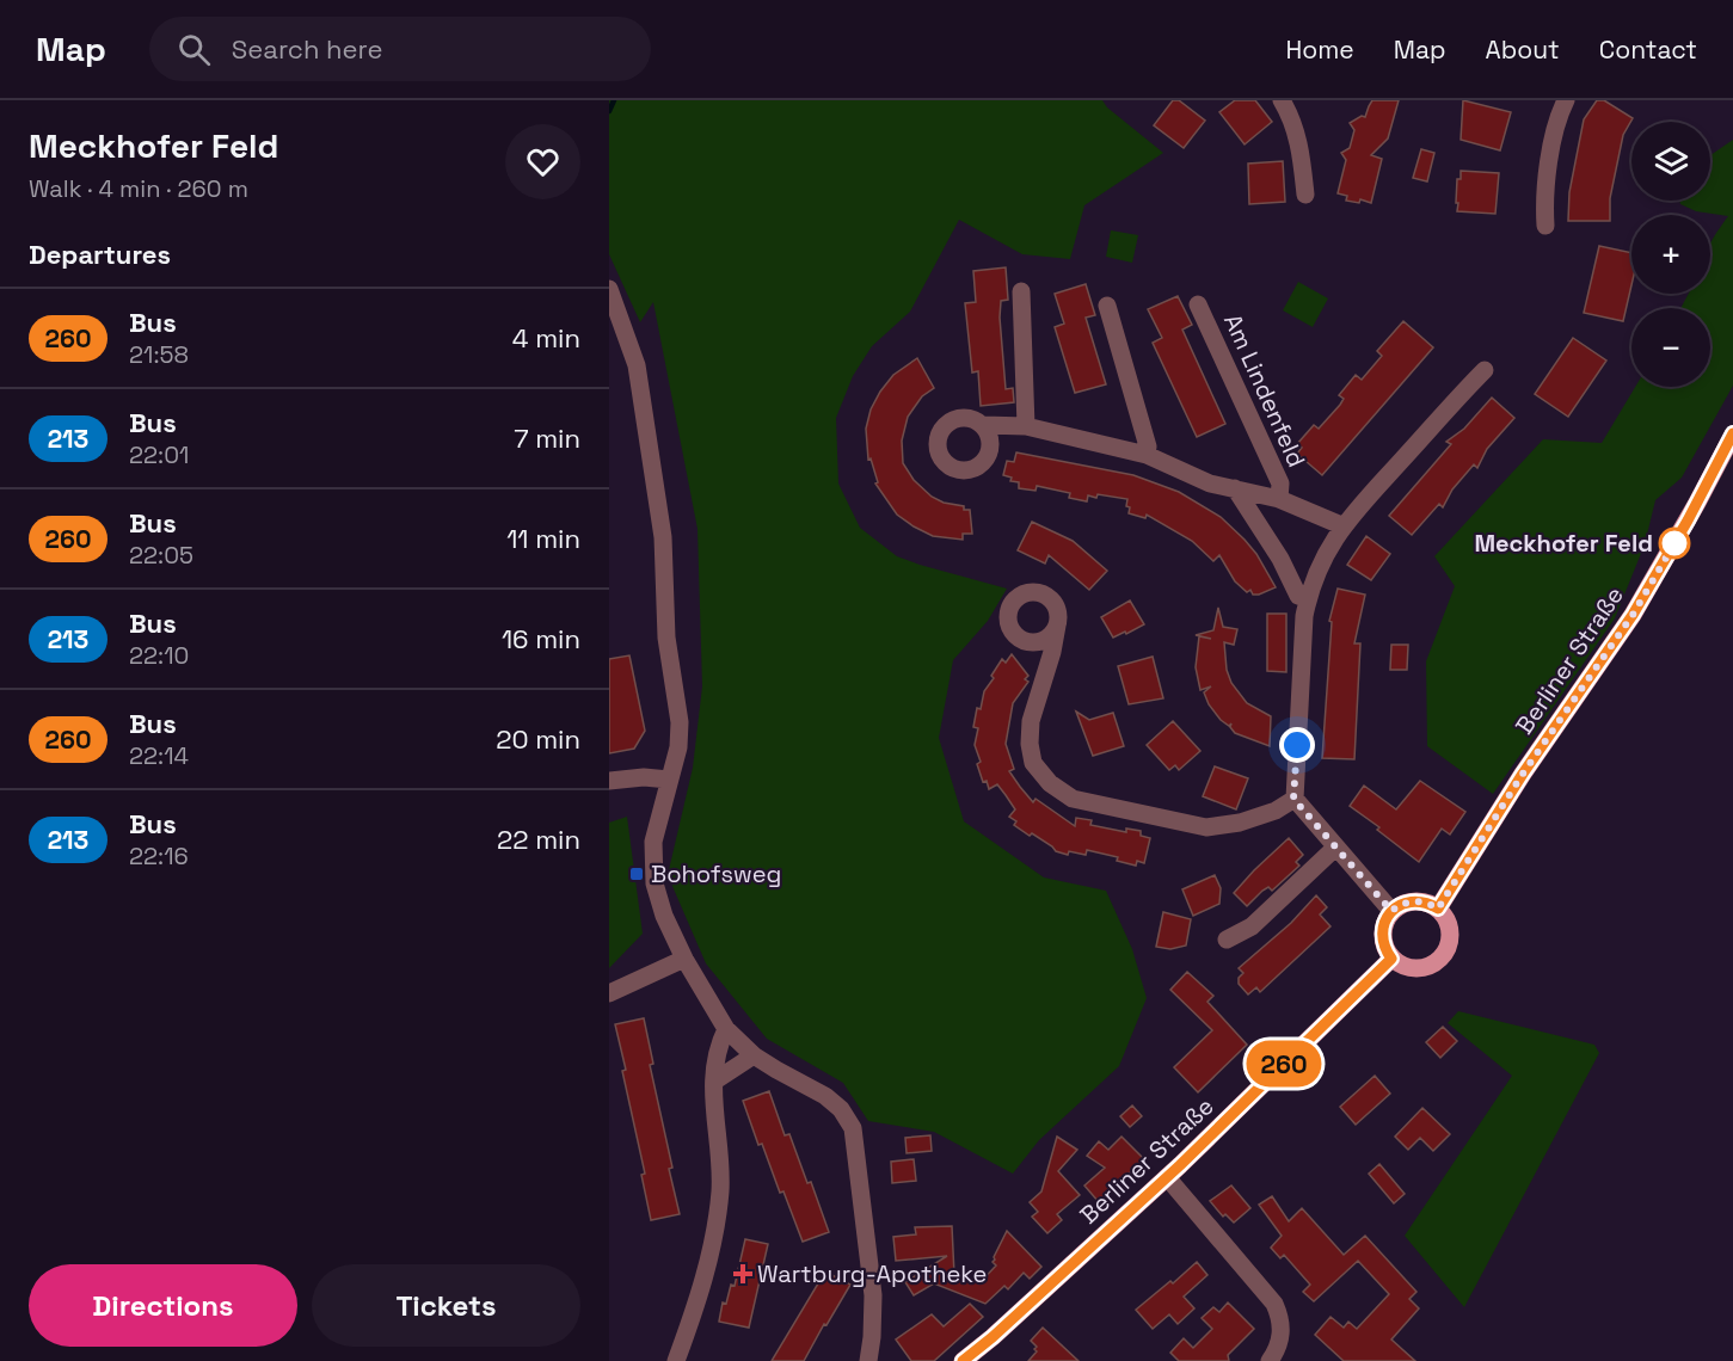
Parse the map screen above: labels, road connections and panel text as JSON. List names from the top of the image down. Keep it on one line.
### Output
{"streets":{"main road":["Berliner Straße"],"street":["Am Lindenfeld"]},"places":{"other":["Meckhofer Feld"],"transit":["Bohofsweg"],"health":["Wartburg-Apotheke"]},"lines":["bus line 260"],"page":{"header":"Map","search":"Search here","nav":["Home","Map","About","Contact"],"heading":[["Meckhofer Feld","Walk · 4 min · 260 m"],"Departures"],"on_map":"260","map_buttons":["+","−"],"list":[{"mark":"260","name":"Bus","note":"21:58","value":"4 min"},{"mark":"213","name":"Bus","note":"22:01","value":"7 min"},{"mark":"260","name":"Bus","note":"22:05","value":"11 min"},{"mark":"213","name":"Bus","note":"22:10","value":"16 min"},{"mark":"260","name":"Bus","note":"22:14","value":"20 min"},{"mark":"213","name":"Bus","note":"22:16","value":"22 min"}],"buttons":["Directions","Tickets"]}}
